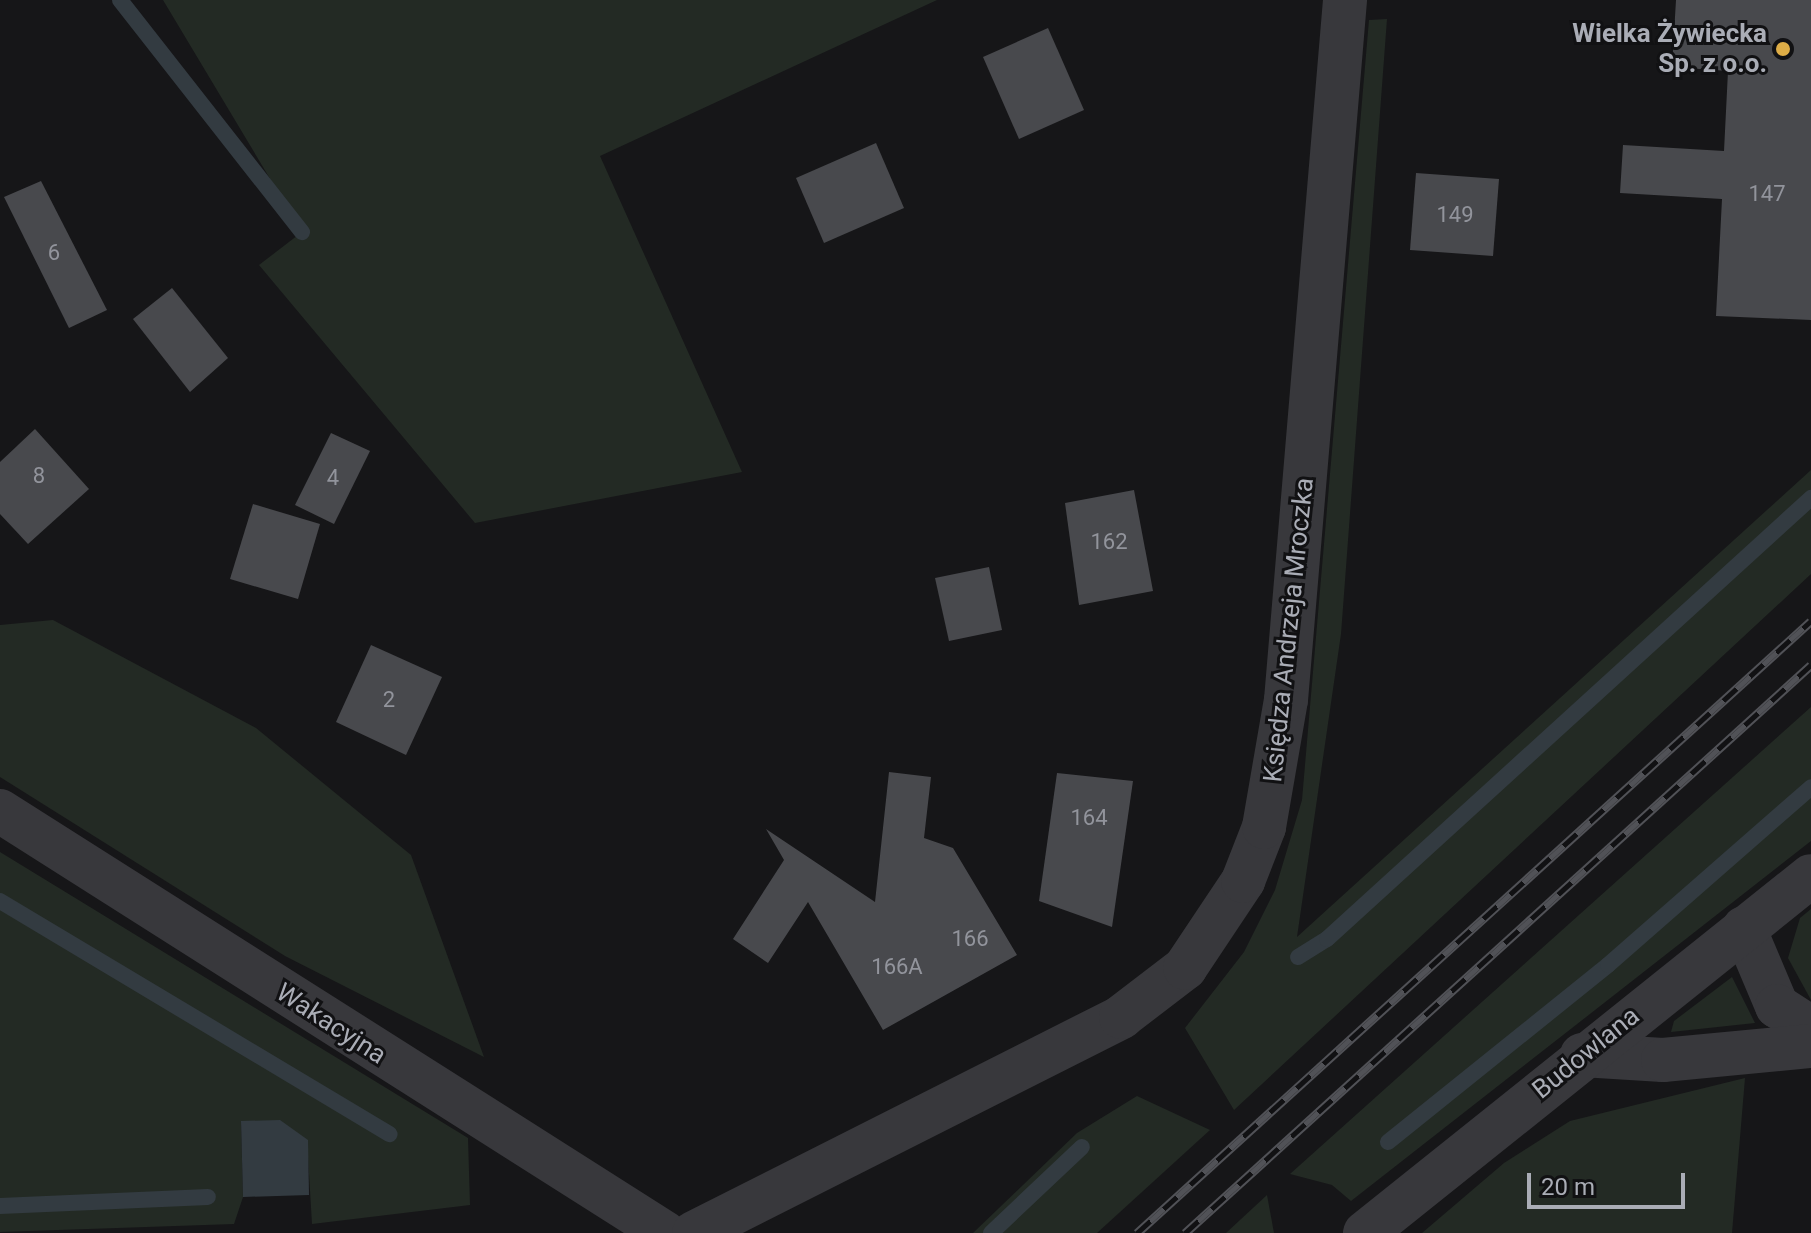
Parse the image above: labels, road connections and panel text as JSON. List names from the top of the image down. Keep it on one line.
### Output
{"streets":{"street":["Księdza Andrzeja Mroczka","Wakacyjna","Budowlana"]},"places":["Wielka Żywiecka Sp. z o.o."],"house_numbers":["147","149","6","8","4","162","2","164","166","166A"],"scale_bar":"20 m"}
